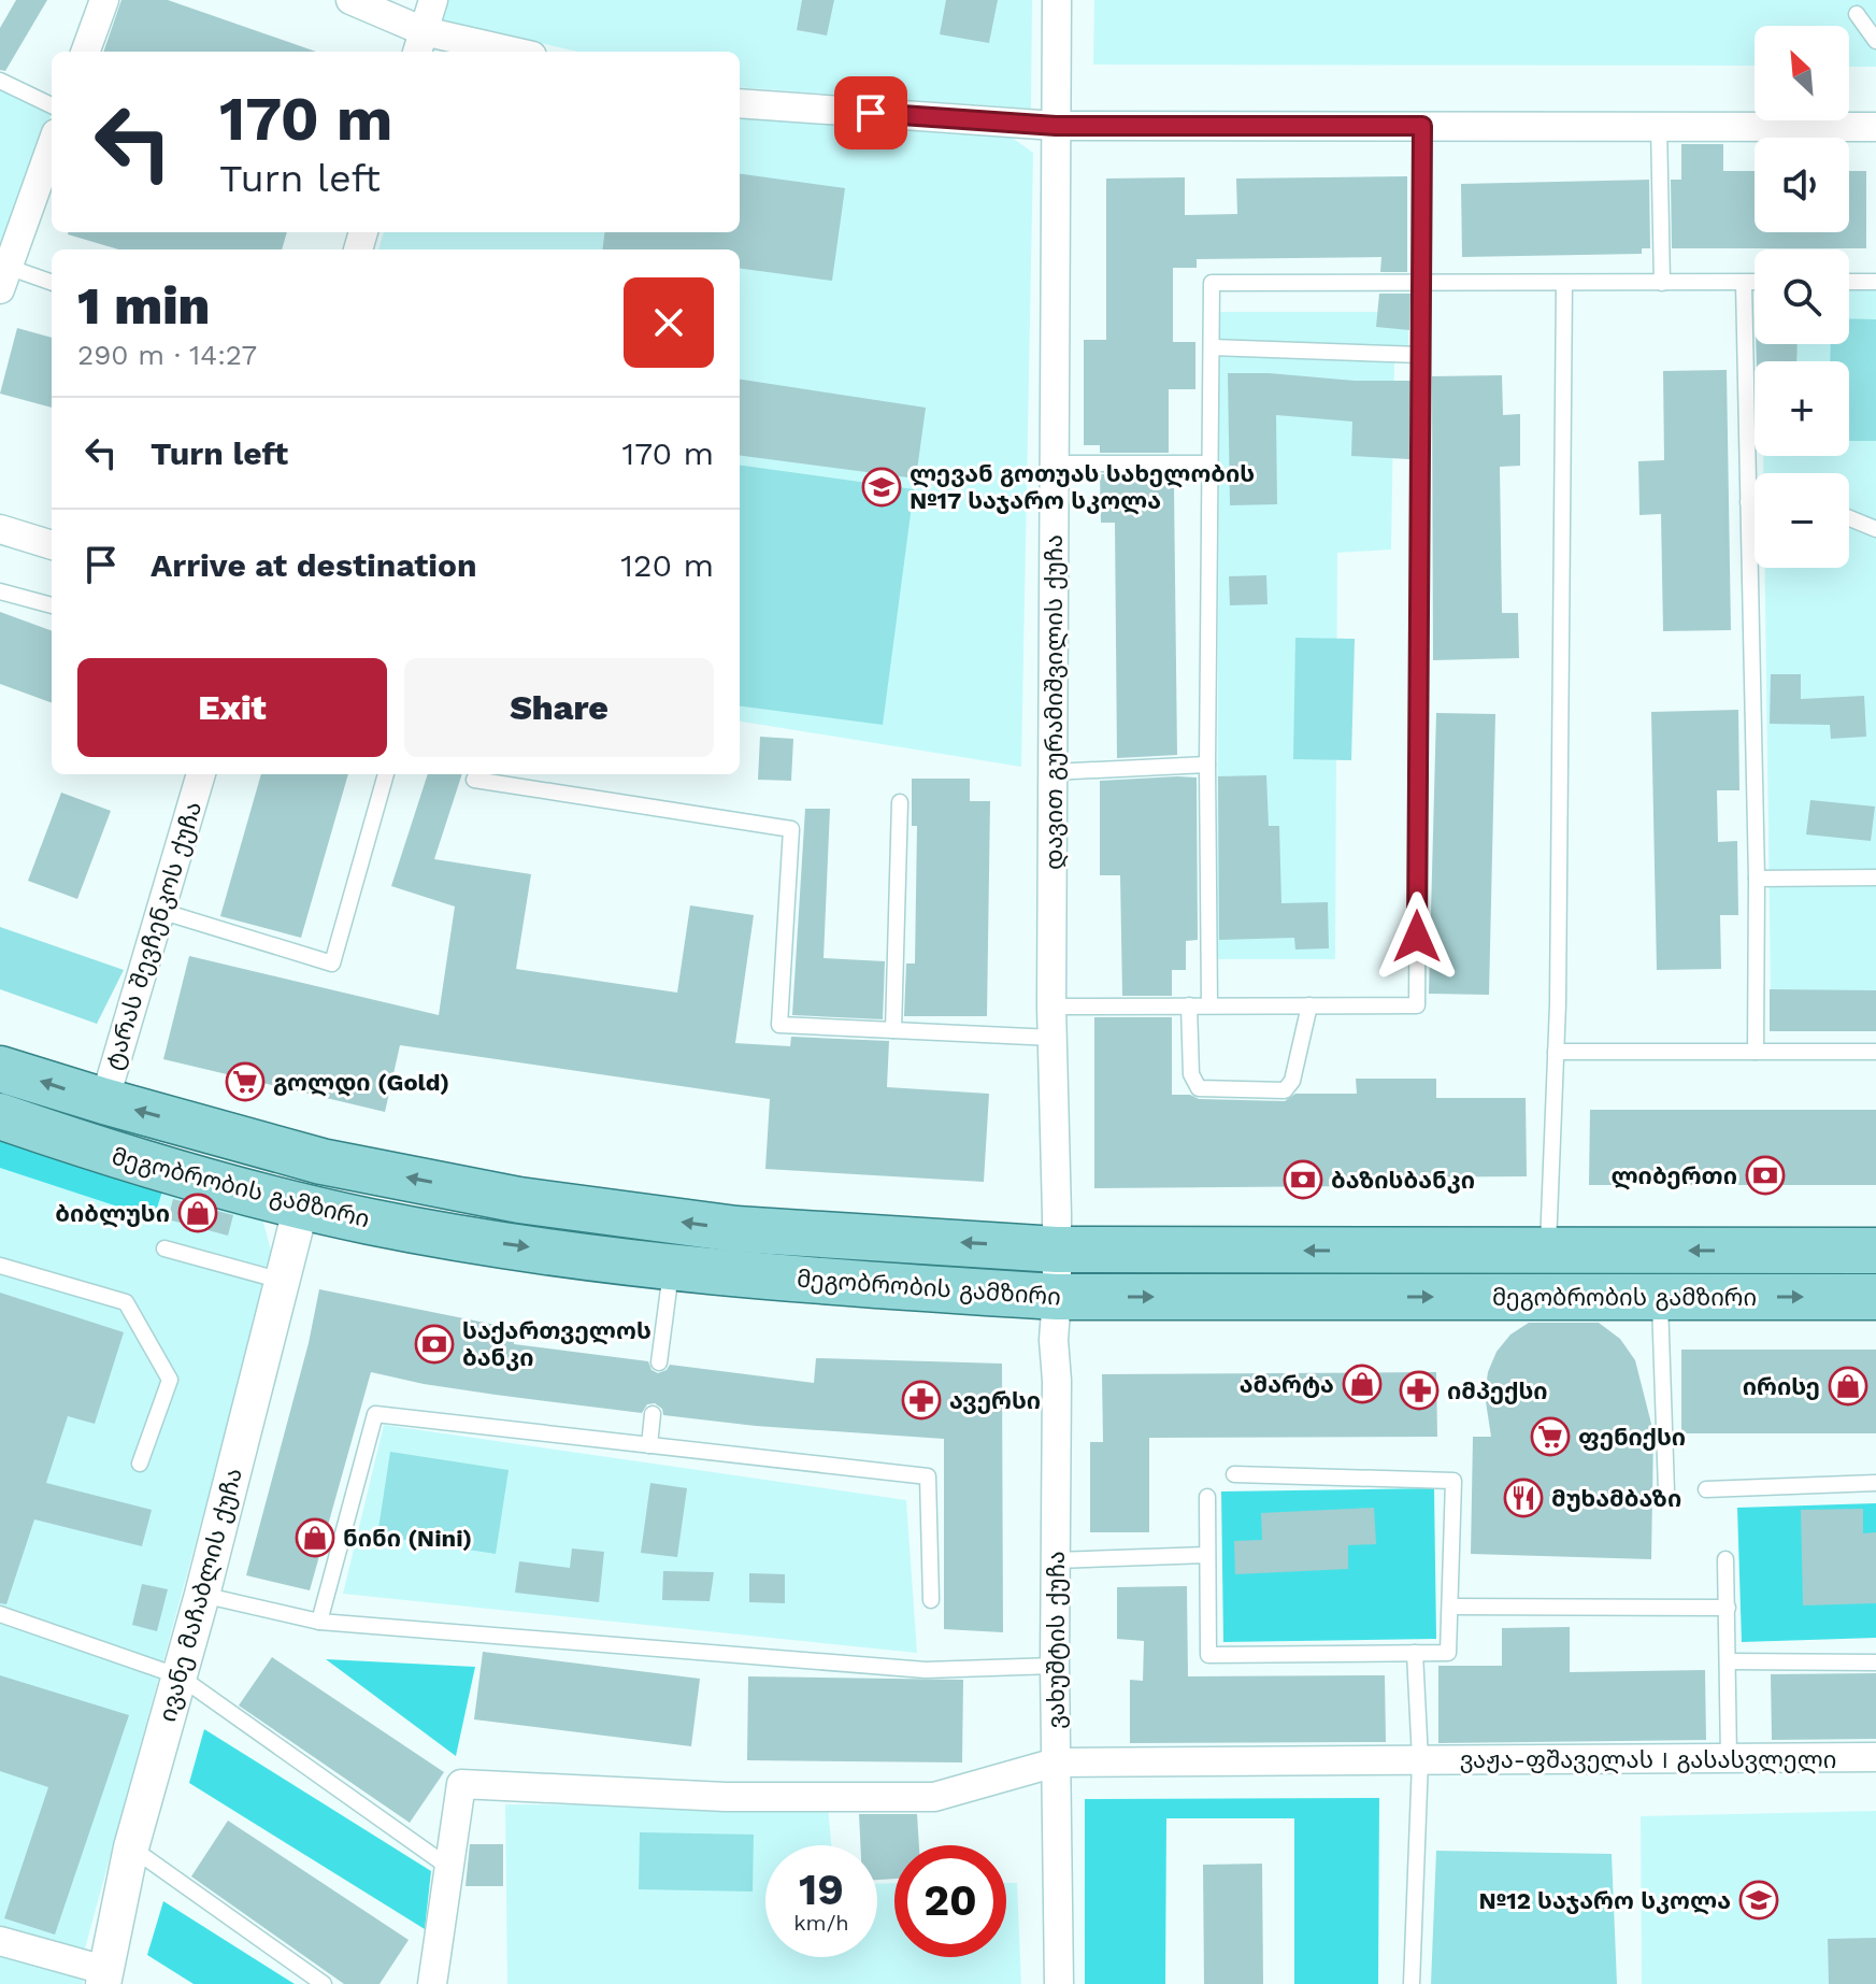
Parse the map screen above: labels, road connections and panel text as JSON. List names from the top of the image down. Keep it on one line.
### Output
{"streets":{"main road":["მეგობრობის გამზირი"],"street":["დავით გურამიშვილის ქუჩა","ტარას შევჩენკოს ქუჩა","ივანე მაჩაბლის ქუჩა","ვახუშტის ქუჩა","ვაჟა-ფშაველას I გასასვლელი"]},"crossings":[["დავით გურამიშვილის ქუჩა","მეგობრობის გამზირი"],["დავით გურამიშვილის ქუჩა","ვახუშტის ქუჩა"],["ტარას შევჩენკოს ქუჩა","მეგობრობის გამზირი"],["მეგობრობის გამზირი","ივანე მაჩაბლის ქუჩა"],["მეგობრობის გამზირი","ვახუშტის ქუჩა"],["ვახუშტის ქუჩა","ვაჟა-ფშაველას I გასასვლელი"]],"places":{"school or university":["ლევან გოთუას სახელობის №17 საჯარო სკოლა","№12 საჯარო სკოლა"],"supermarket":["გოლდი (Gold)","ფენიქსი"],"bank":["ლიბერთი","ბაზისბანკი","საქართველოს ბანკი"],"shop":["ბიბლუსი","ამარტა","ირისე","ნინი (Nini)"],"pharmacy":["იმპექსი","ავერსი"],"restaurant":["მუხამბაზი"]},"north":"top left","page":{"map_buttons":["+","−"],"turn":["170 m","Turn left"],"heading":["1 min","290 m · 14:27"],"list":[{"name":"Turn left","value":"170 m"},{"name":"Arrive at destination","value":"120 m"}],"buttons":["Exit","Share"],"speed":"19 km/h","limit":"20"}}
